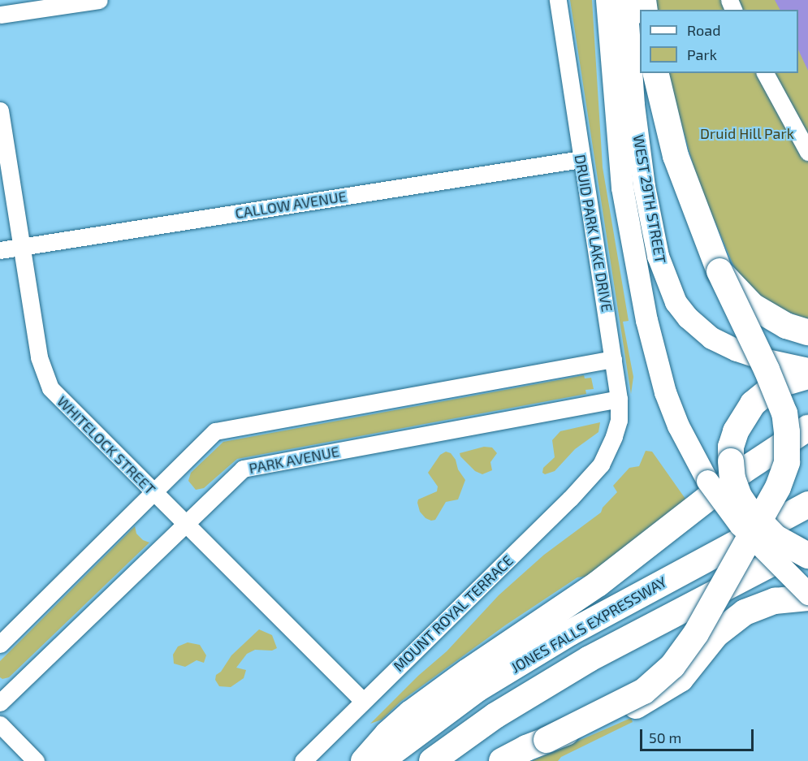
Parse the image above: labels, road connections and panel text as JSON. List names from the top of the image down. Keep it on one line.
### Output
{"streets":{"highway":["JONES FALLS EXPRESSWAY"],"main road":["WEST 29TH STREET"],"street":["CALLOW AVENUE","DRUID PARK LAKE DRIVE","WHITELOCK STREET","PARK AVENUE","MOUNT ROYAL TERRACE"]},"crossings":[["CALLOW AVENUE","DRUID PARK LAKE DRIVE"],["CALLOW AVENUE","WHITELOCK STREET"],["DRUID PARK LAKE DRIVE","PARK AVENUE"],["DRUID PARK LAKE DRIVE","MOUNT ROYAL TERRACE"],["WHITELOCK STREET","PARK AVENUE"],["WHITELOCK STREET","MOUNT ROYAL TERRACE"]],"parks":["Druid Hill Park"],"legend":["Road","Park"],"scale_bar":"50 m"}
